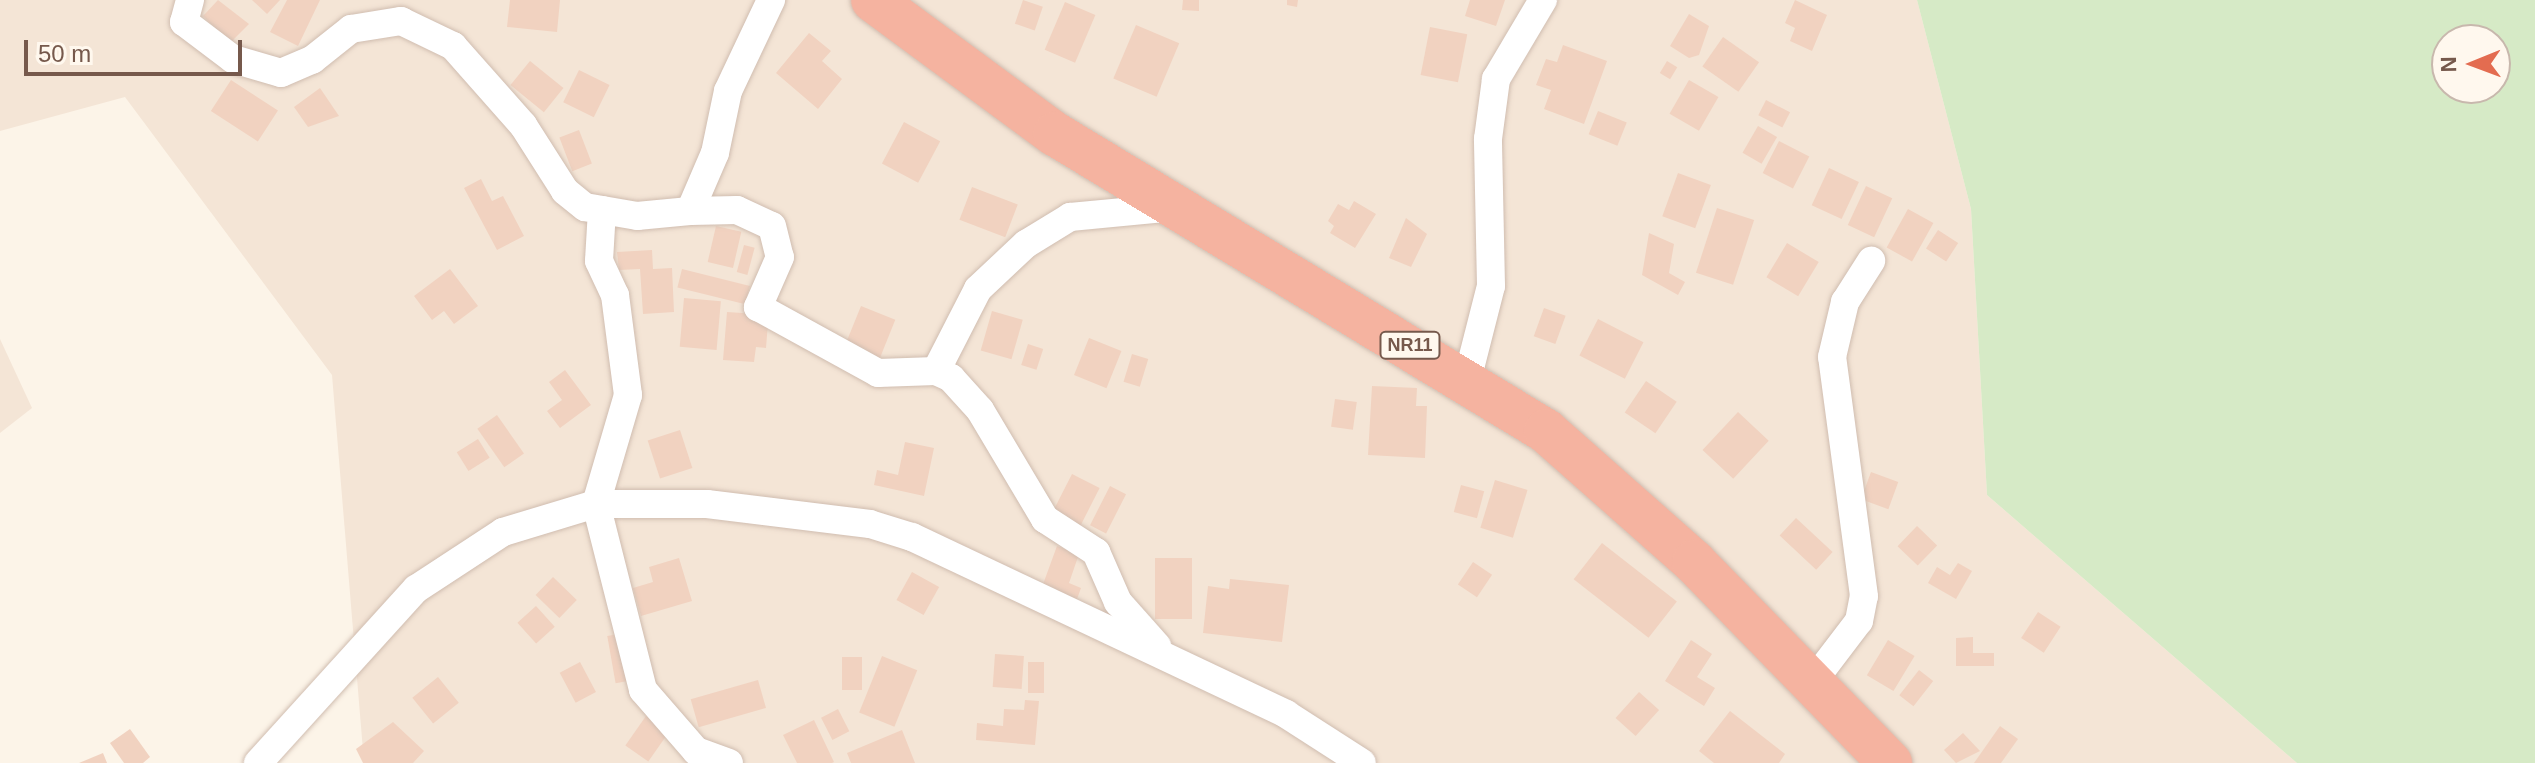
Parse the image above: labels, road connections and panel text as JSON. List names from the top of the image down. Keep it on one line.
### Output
{"streets":{"highway":["NR11"]},"scale_bar":"50 m","north":"left"}
